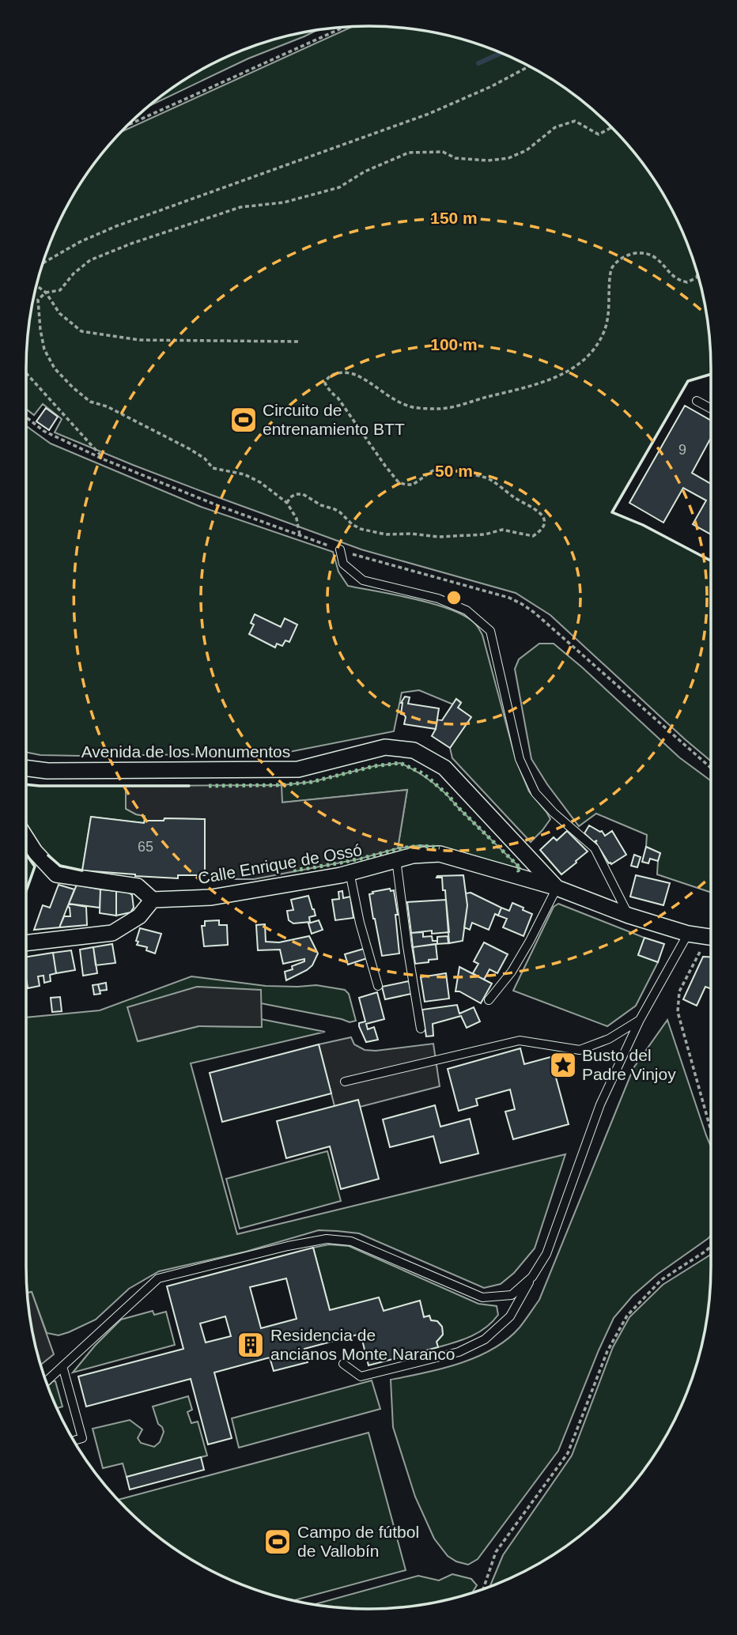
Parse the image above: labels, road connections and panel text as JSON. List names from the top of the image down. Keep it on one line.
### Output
{"streets":{"street":["Avenida de los Monumentos","Calle Enrique de Ossó"]},"crossings":[["Avenida de los Monumentos","Calle Enrique de Ossó"]],"places":{"sports":["Circuito de entrenamiento BTT","Campo de fútbol de Vallobín"],"place":["Busto del Padre Vinjoy"],"building":["Residencia de ancianos Monte Naranco"]},"house_numbers":["9","65"],"rings":["150 m","100 m","50 m"]}
